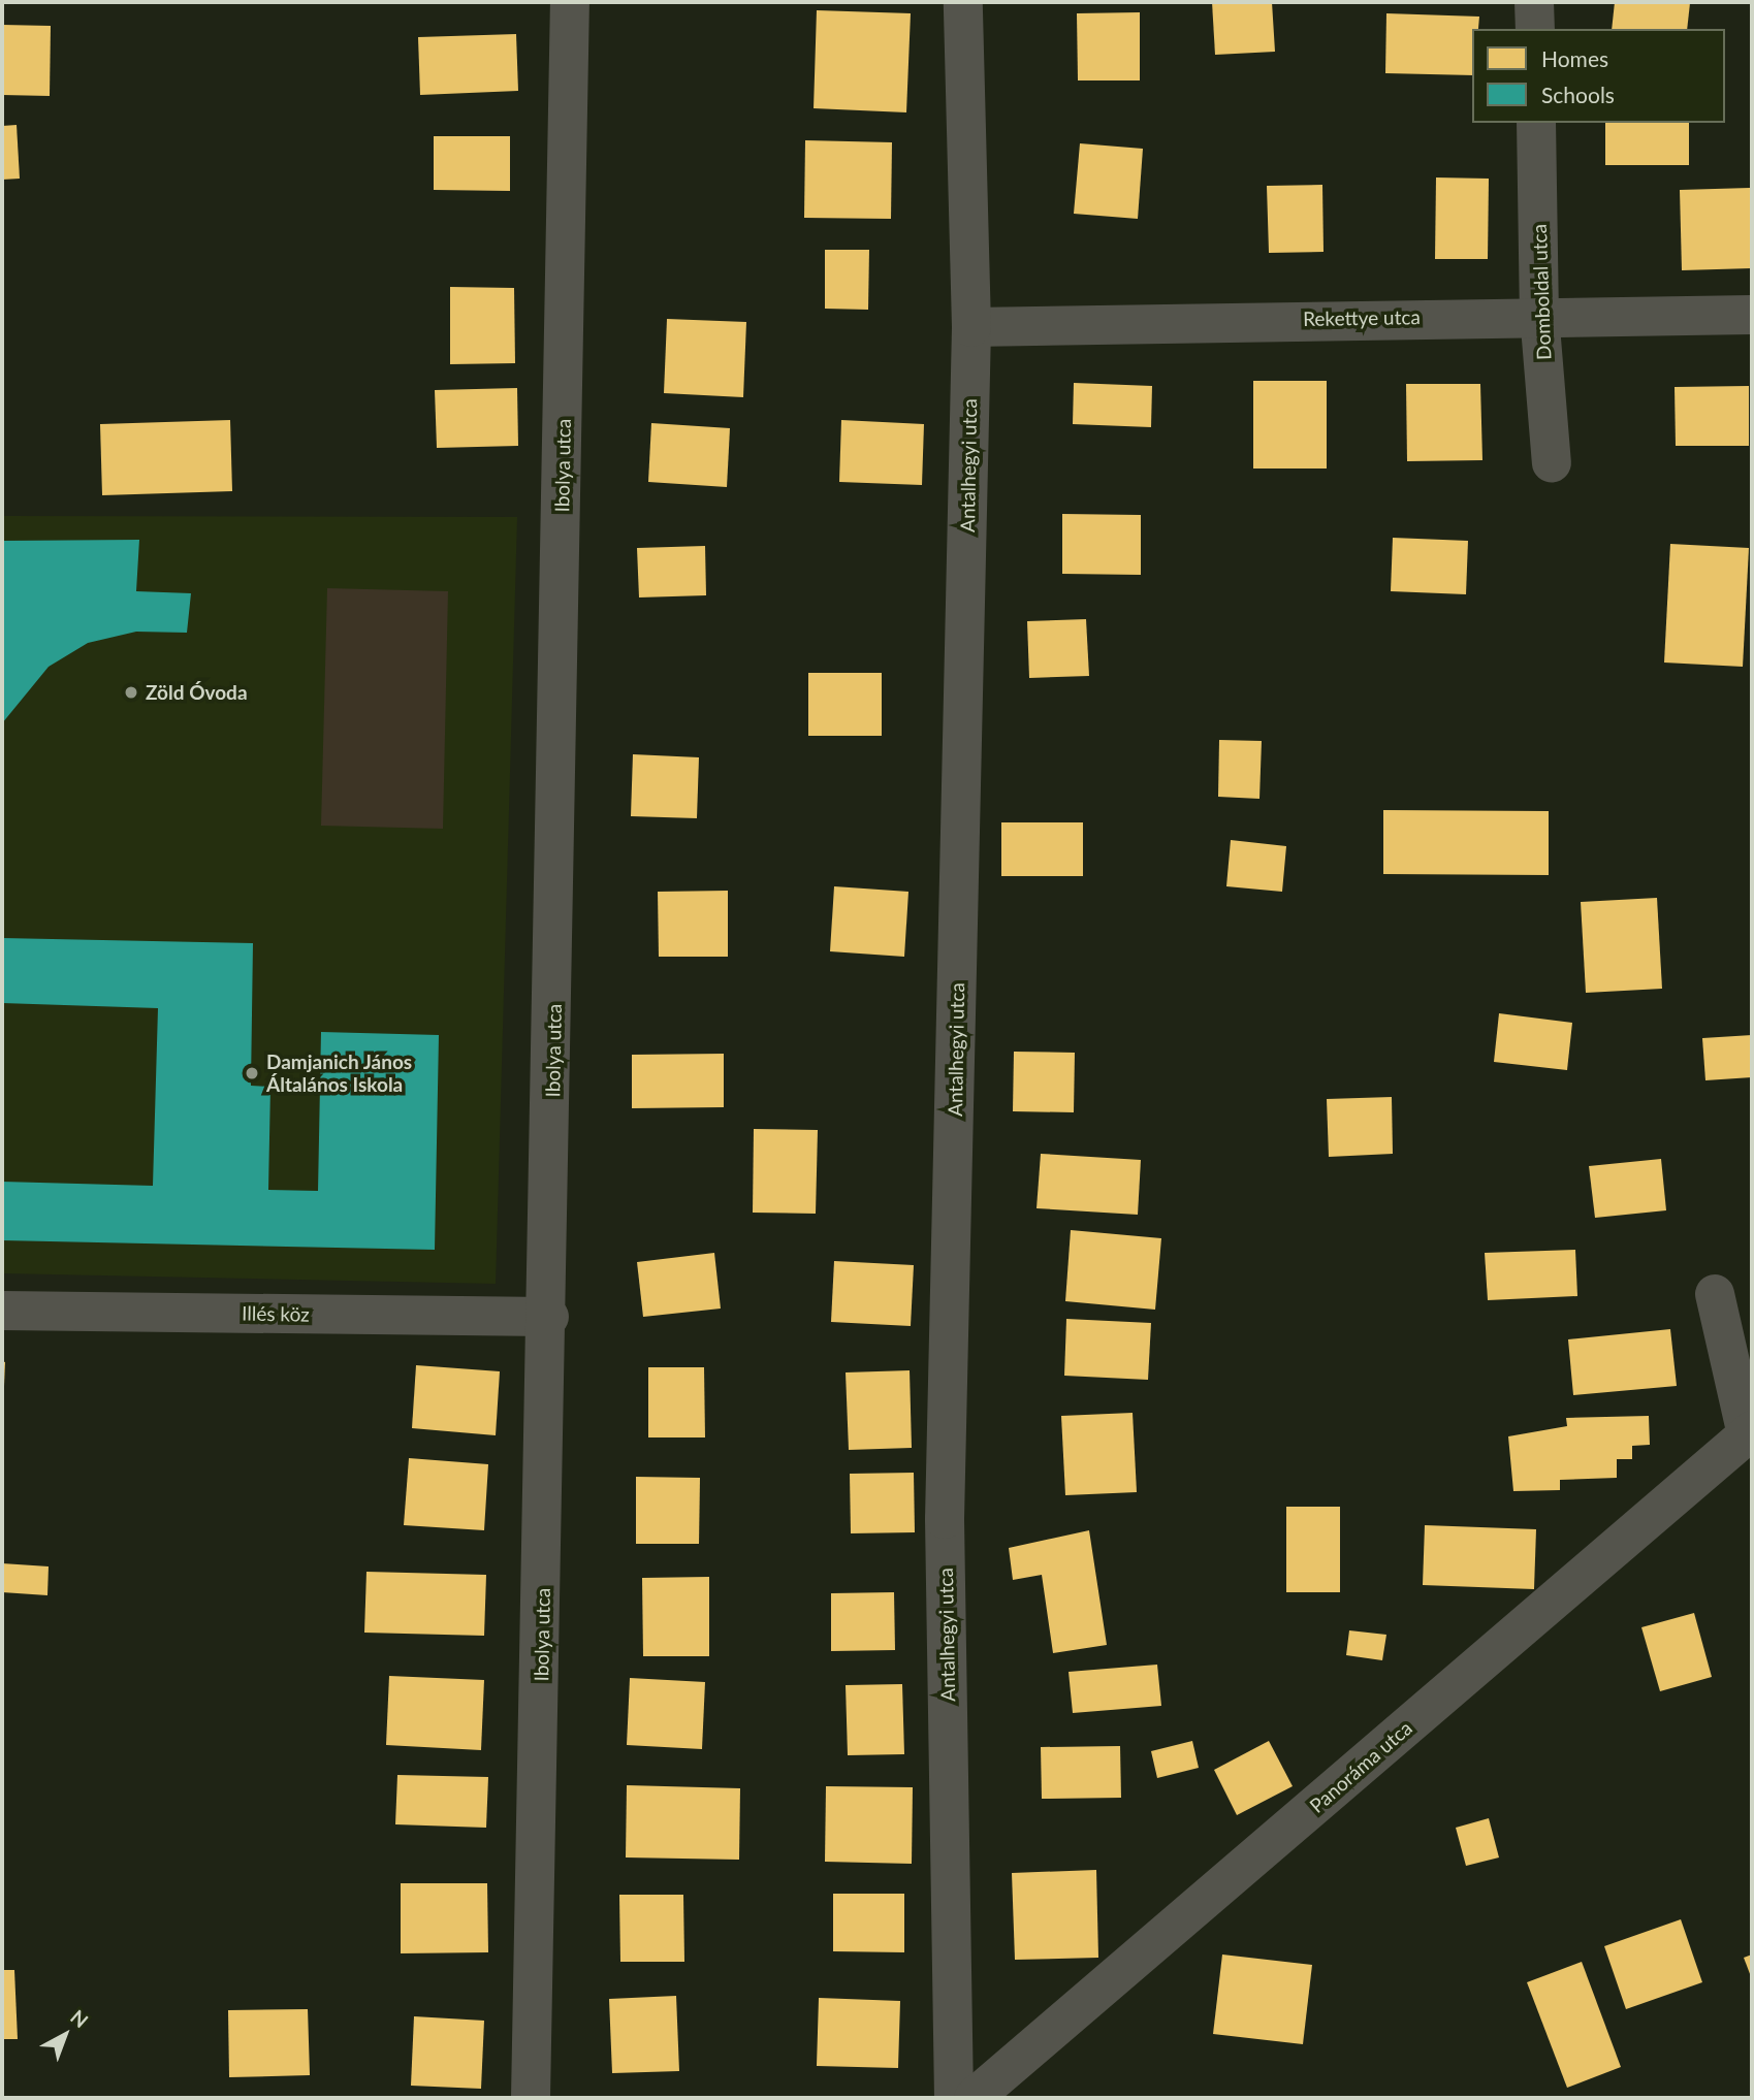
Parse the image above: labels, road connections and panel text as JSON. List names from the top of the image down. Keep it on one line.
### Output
{"streets":{"street":["Domboldal utca","Rekettye utca","Ibolya utca","Antalhegyi utca","Illés köz","Panoráma utca"]},"crossings":[["Domboldal utca","Rekettye utca"],["Rekettye utca","Antalhegyi utca"],["Ibolya utca","Illés köz"]],"places":["Zöld Óvoda","Damjanich János Általános Iskola"],"legend":["Homes","Schools"],"north":"top right"}
